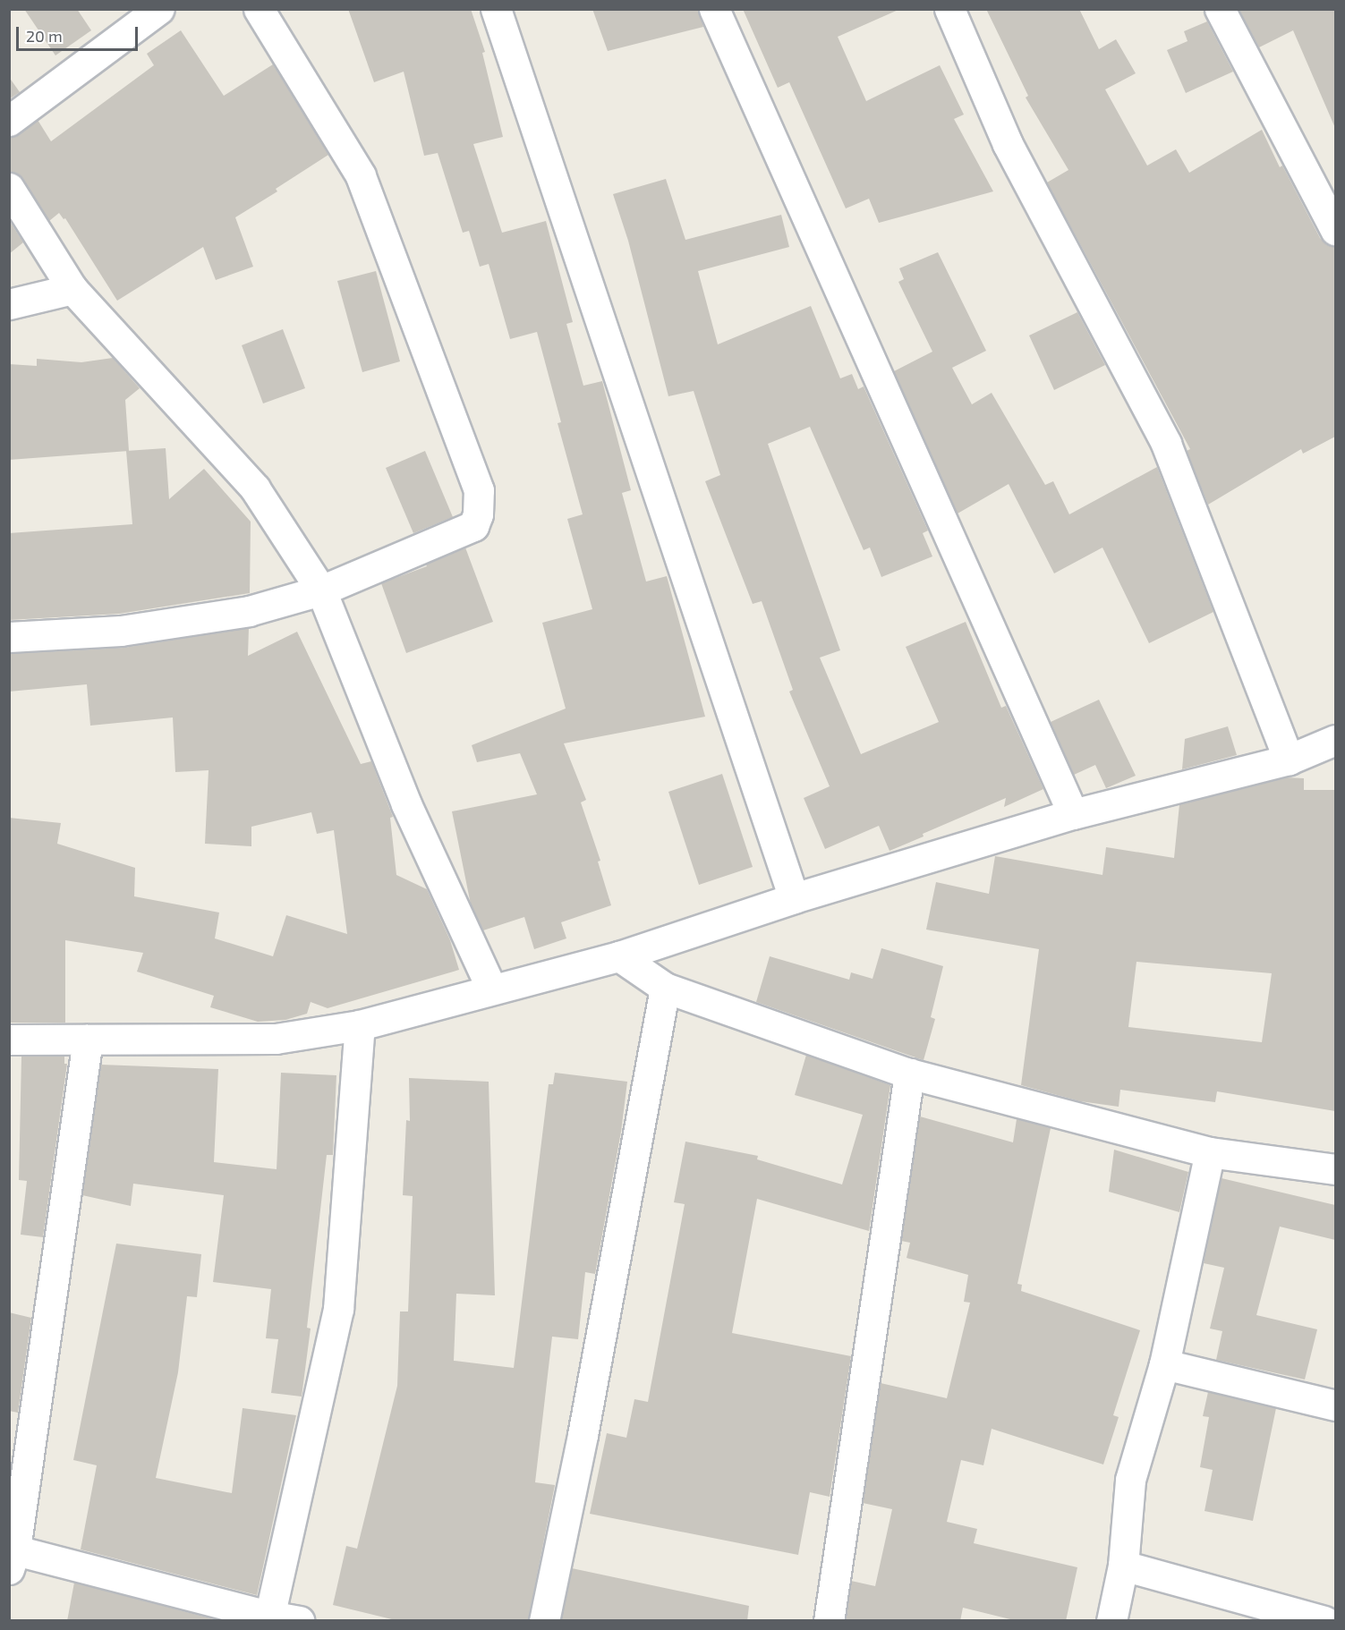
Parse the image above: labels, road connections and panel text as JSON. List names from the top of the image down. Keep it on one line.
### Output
{"scale_bar":"20 m"}
